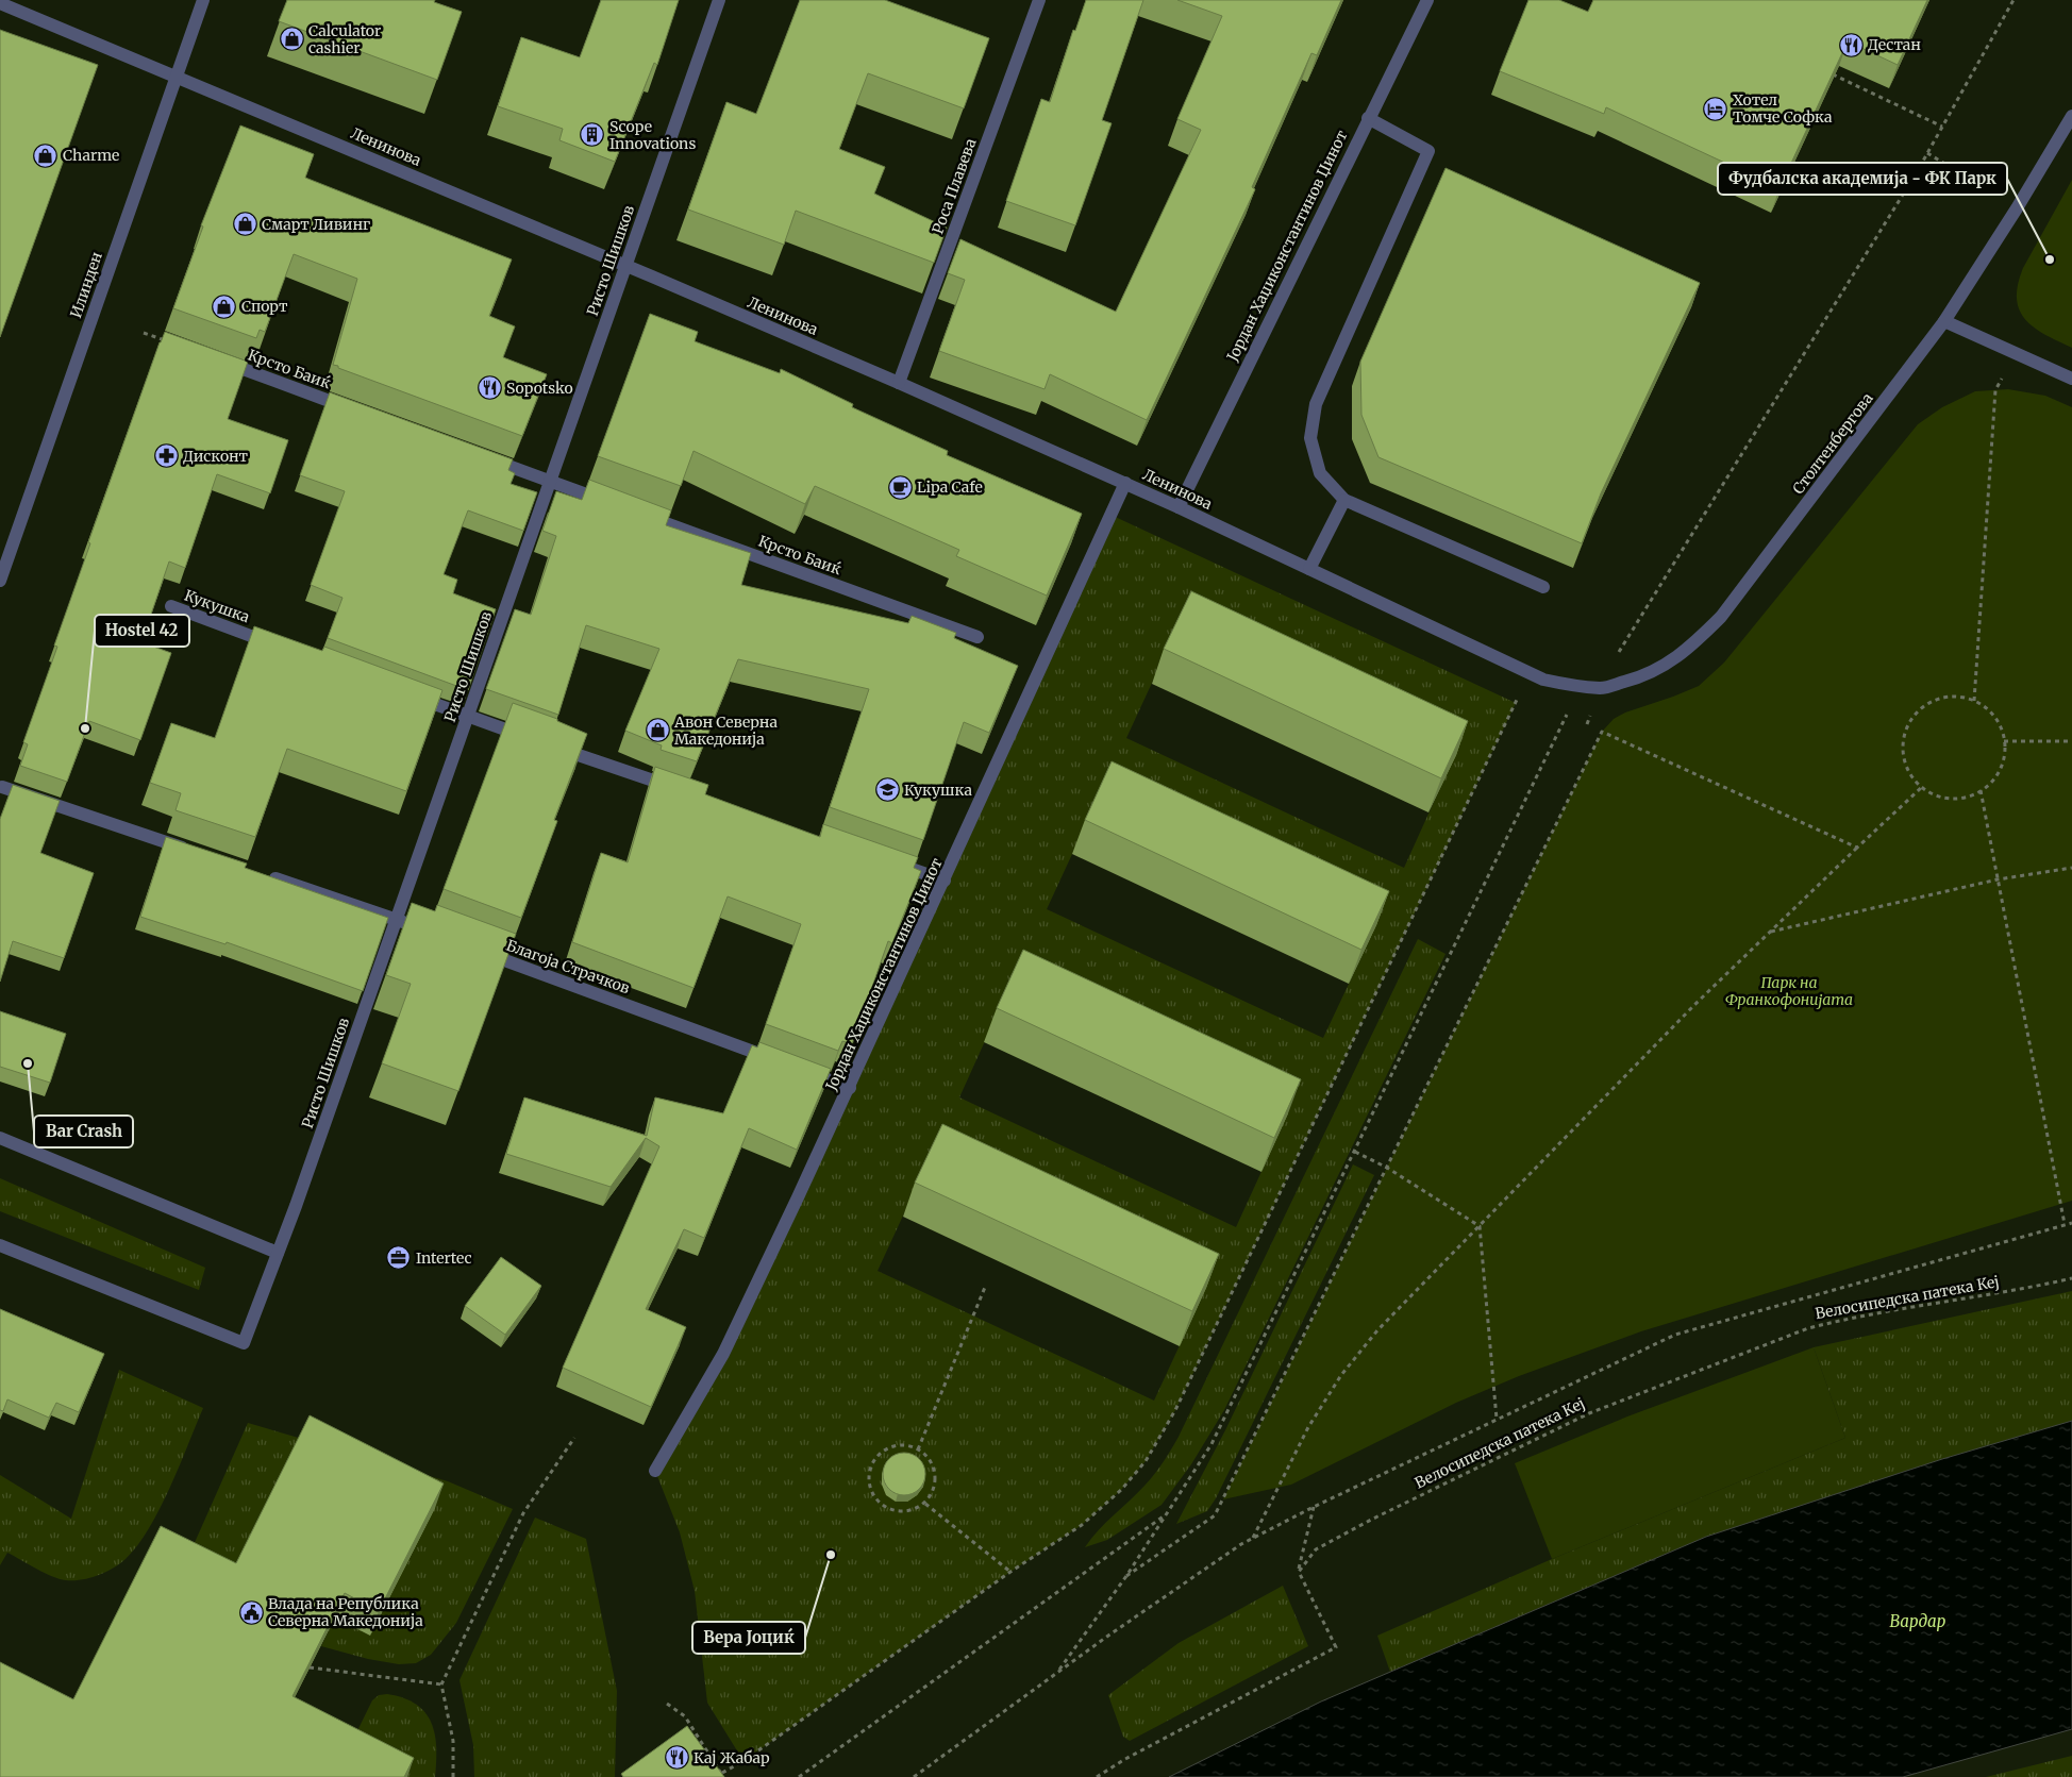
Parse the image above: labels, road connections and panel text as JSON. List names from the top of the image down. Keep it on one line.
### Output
{"streets":{"street":["Ленинова","Роса Плавева","Јордан Хаџиконстантинов Џинот","Ристо Шишков","Илинден","Крсто Баиќ","Столтенбергова","Кукушка","Благоја Страчков"],"path":["Велосипедска патека Кеј"]},"crossings":[["Ленинова","Роса Плавева"],["Ленинова","Јордан Хаџиконстантинов Џинот"],["Ленинова","Ристо Шишков"],["Ленинова","Илинден"],["Ленинова","Столтенбергова"]],"water":["Вардар"],"parks":["Парк на Франкофонијата"],"places":{"shop":["Calculator cashier","Charme","Смарт Ливинг","Спорт","Авон Северна Македонија"],"restaurant":["Дестан","Sopotsko","Кај Жабар"],"hotel":["Хотел Томче Софка"],"building":["Scope Innovations"],"other":["Фудбалска академија - ФК Парк","Hostel 42","Bar Crash","Вера Јоциќ"],"pharmacy":["Дисконт"],"cafe":["Lipa Cafe"],"school or university":["Кукушка"],"office":["Intertec"],"public building":["Влада на Република Северна Македонија"]}}
